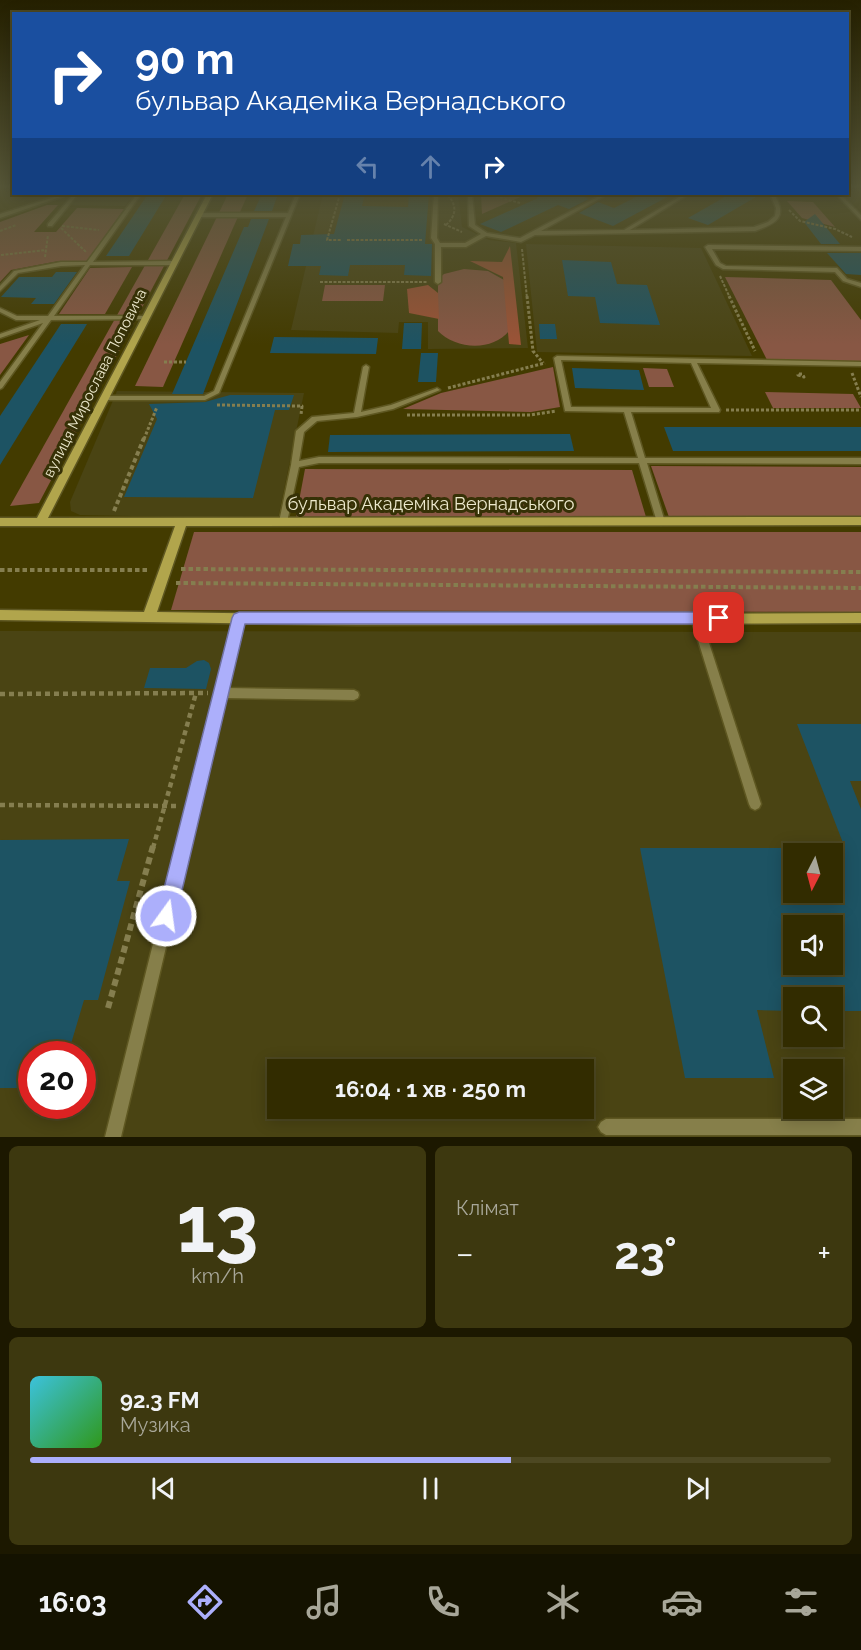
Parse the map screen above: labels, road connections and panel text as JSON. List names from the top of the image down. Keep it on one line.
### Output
{"streets":{"main road":["вулиця Мирослава Поповича","бульвар Академіка Вернадського"]},"crossings":[["вулиця Мирослава Поповича","бульвар Академіка Вернадського"]],"north":"bottom","page":{"turn":["90 m","бульвар Академіка Вернадського"],"limit":"20","trip":"16:04 · 1 хв · 250 m","tile":[["13","km/h"],"Клімат"],"heat":["−","23°","+"],"song":["92.3 FM","Музика"],"tabs":"16:03"}}
